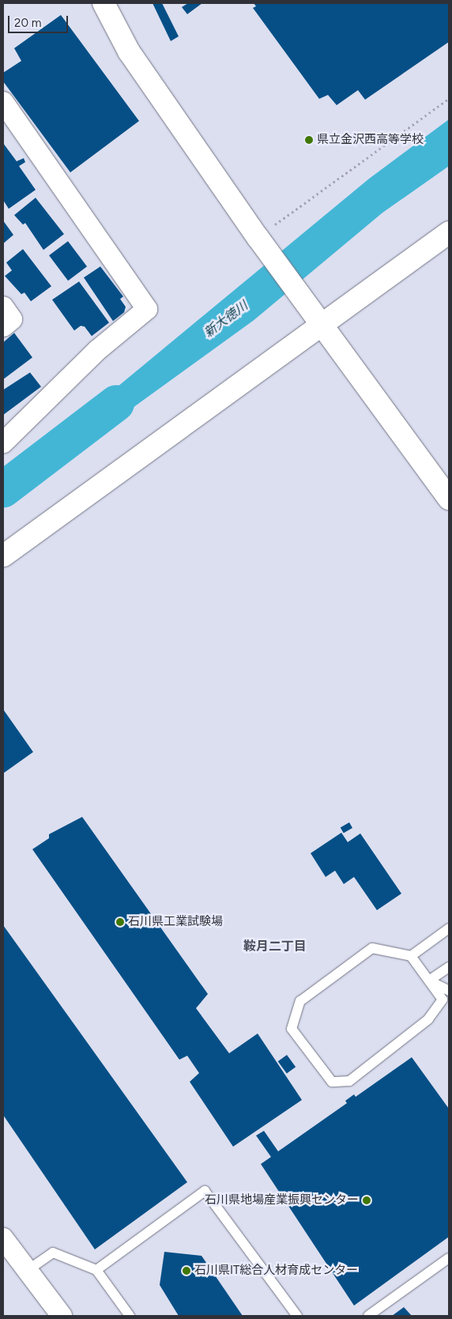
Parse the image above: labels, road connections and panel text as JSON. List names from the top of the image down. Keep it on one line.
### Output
{"districts":["鞍月二丁目"],"water":["新大徳川"],"places":["県立金沢西高等学校","石川県工業試験場","石川県地場産業振興センター","石川県IT総合人材育成センター"],"scale_bar":"20 m"}
